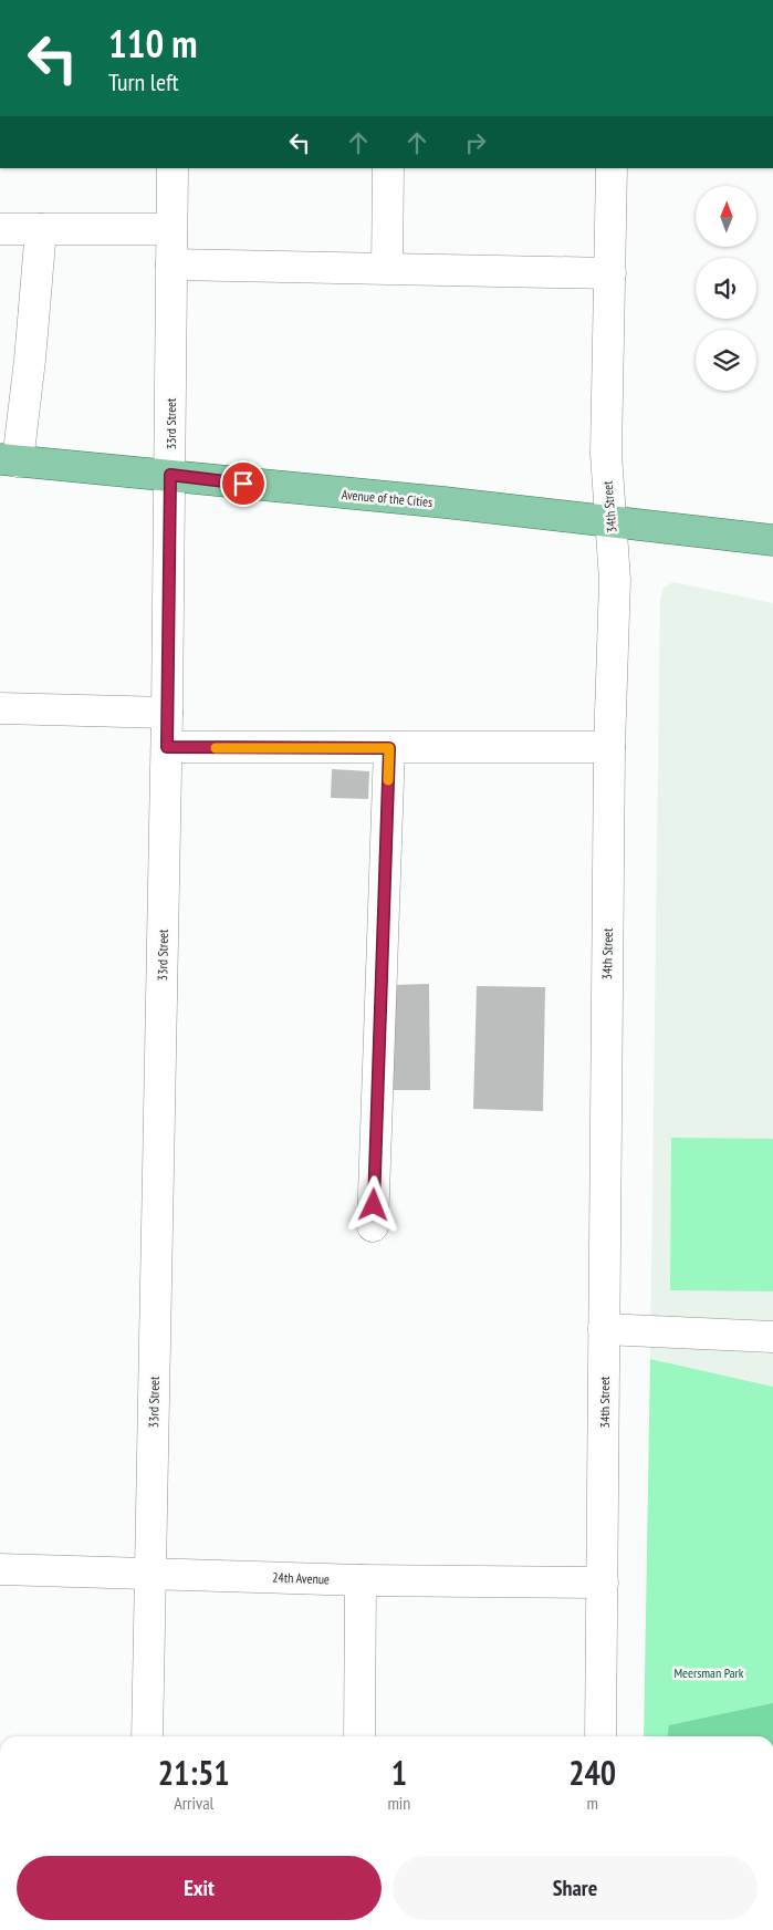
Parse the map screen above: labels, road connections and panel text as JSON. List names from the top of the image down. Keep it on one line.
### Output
{"streets":{"main road":["Avenue of the Cities"],"street":["33rd Street","34th Street","24th Avenue"]},"crossings":[["33rd Street","Avenue of the Cities"],["33rd Street","24th Avenue"],["Avenue of the Cities","34th Street"],["34th Street","24th Avenue"]],"parks":["Meersman Park"],"north":"top","page":{"turn":["110 m","Turn left"],"eta":["21:51","Arrival","1","min","240","m"],"buttons":["Exit","Share"]}}
